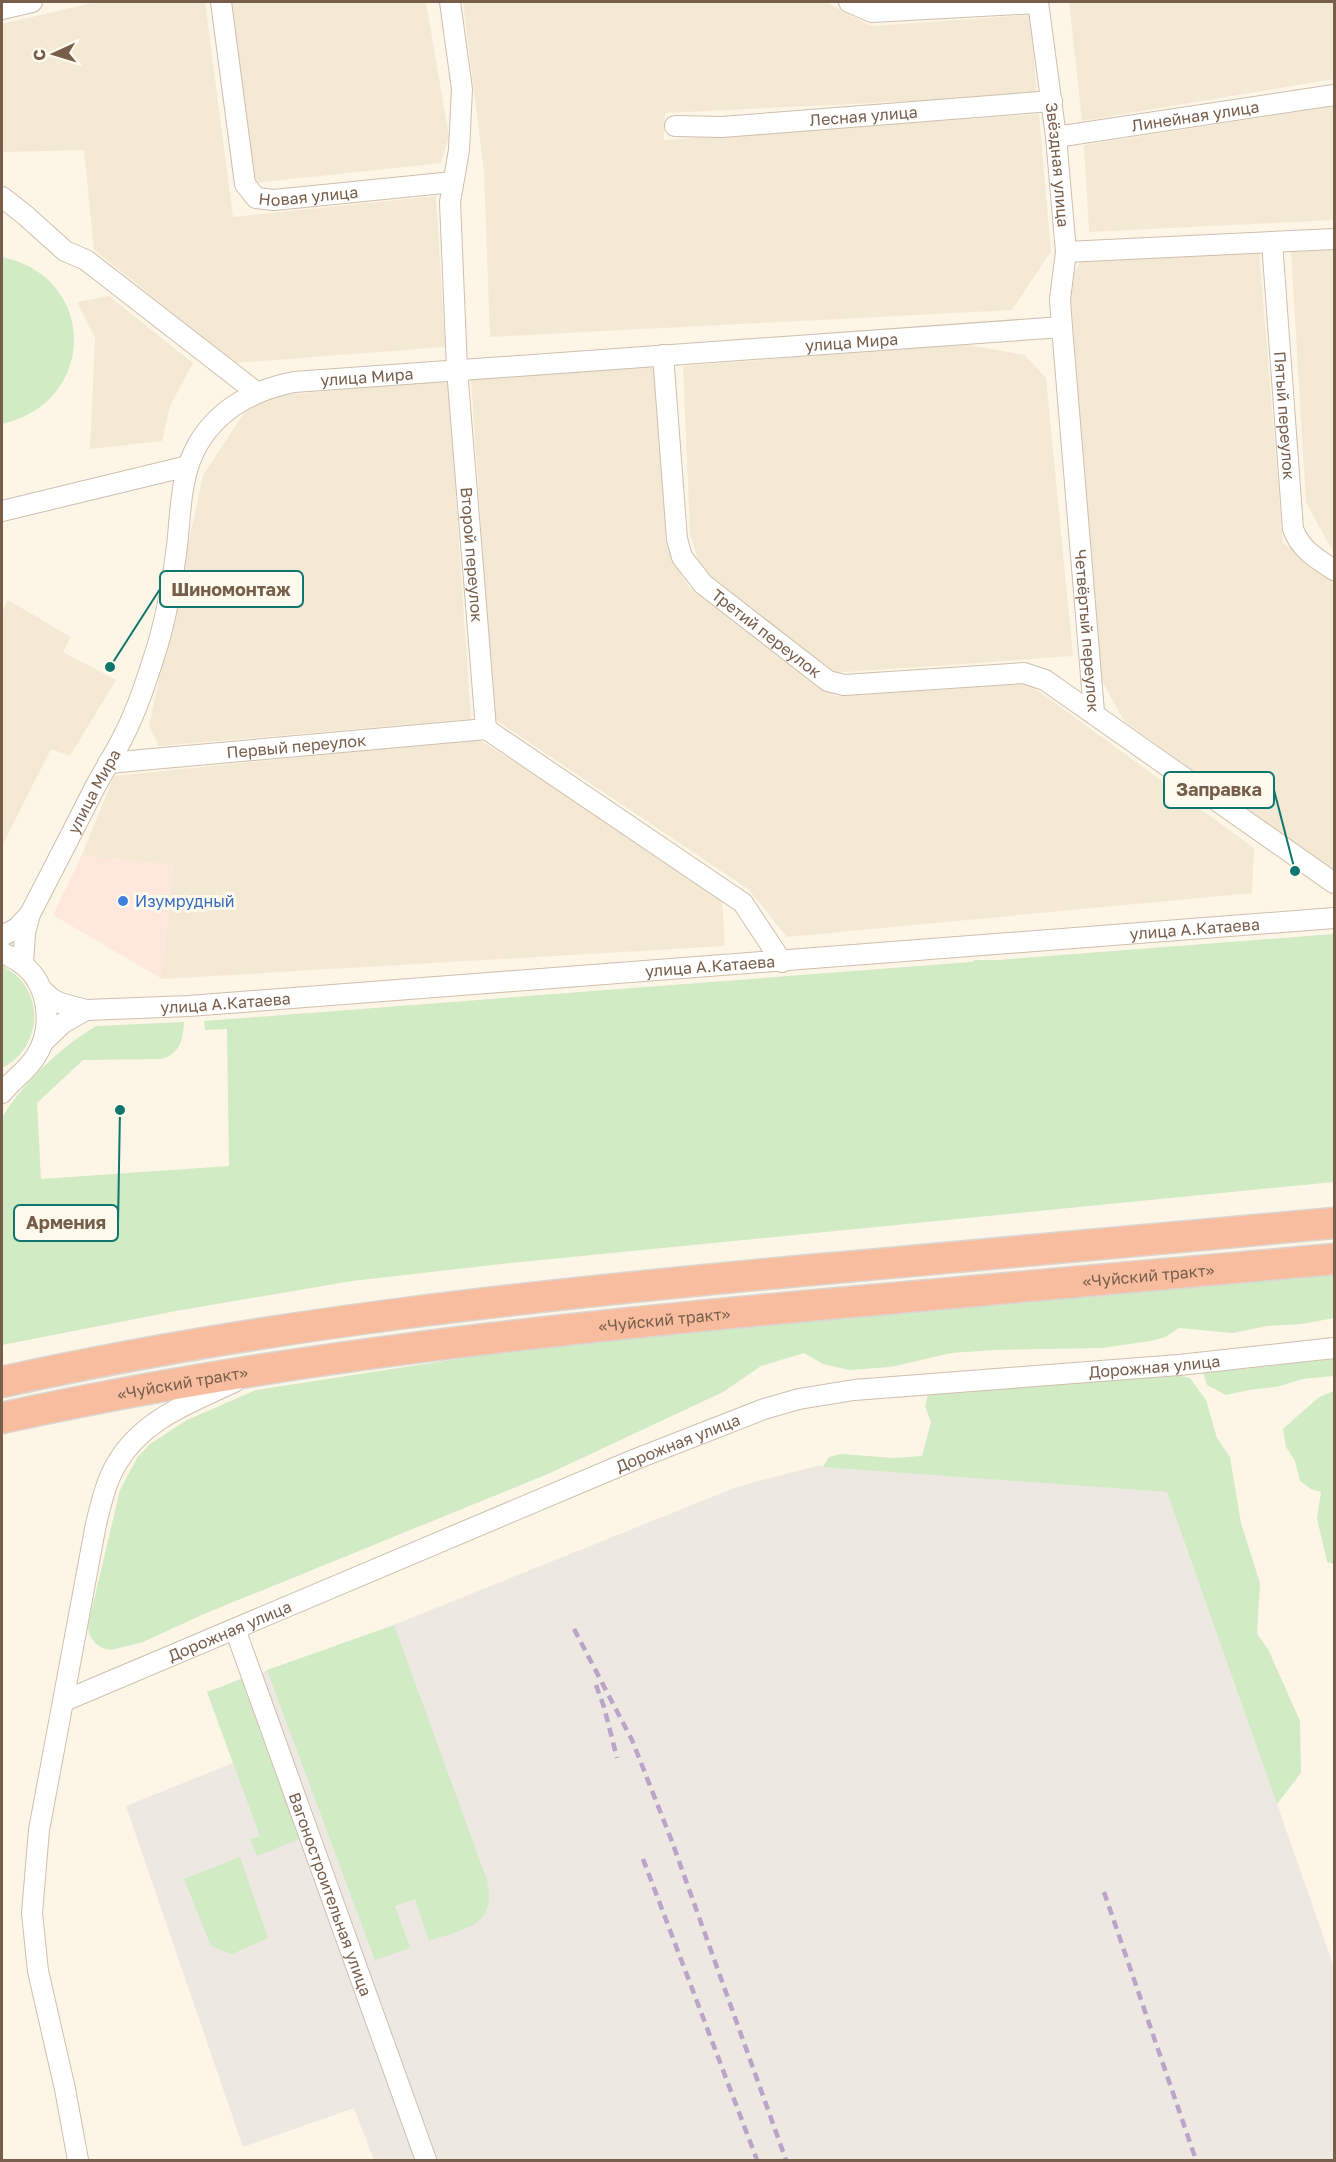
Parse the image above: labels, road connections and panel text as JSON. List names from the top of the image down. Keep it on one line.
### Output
{"streets":{"highway":["«Чуйский тракт»"],"street":["Лесная улица","Линейная улица","Звёздная улица","Новая улица","улица Мира","Пятый переулок","Второй переулок","Четвёртый переулок","Третий переулок","Первый переулок","улица А.Катаева","Дорожная улица","Вагоностроительная улица"]},"crossings":[["Лесная улица","Звёздная улица"],["Линейная улица","Звёздная улица"],["Звёздная улица","улица Мира"],["Звёздная улица","Четвёртый переулок"],["Новая улица","Второй переулок"],["улица Мира","Второй переулок"],["улица Мира","Четвёртый переулок"],["улица Мира","Третий переулок"],["улица Мира","Первый переулок"],["Второй переулок","Первый переулок"],["Четвёртый переулок","Третий переулок"],["Дорожная улица","Вагоностроительная улица"]],"places":["Шиномонтаж","Заправка","Изумрудный","Армения"],"north":"left"}
